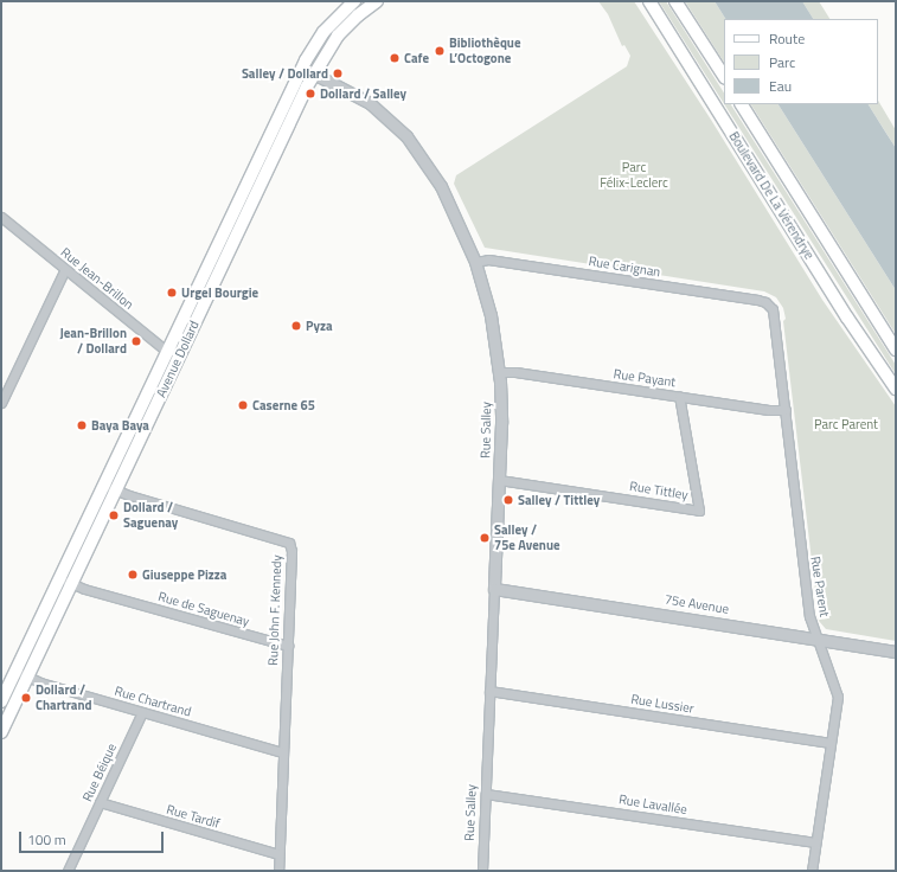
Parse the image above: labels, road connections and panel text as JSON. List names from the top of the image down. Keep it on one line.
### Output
{"streets":{"main road":["Boulevard De La Vérendrye","Avenue Dollard"],"street":["Rue Carignan","Rue Jean-Brillon","Rue Payant","Rue Salley","Rue Tittley","Rue Parent","75e Avenue","Rue de Saguenay","Rue John F. Kennedy","Rue Chartrand","Rue Lussier","Rue Béique","Rue Lavallée","Rue Tardif"]},"crossings":[["Rue Carignan","Rue Salley"],["Rue Carignan","Rue Parent"],["Rue Jean-Brillon","Avenue Dollard"],["Avenue Dollard","Rue Salley"],["Avenue Dollard","Rue de Saguenay"],["Avenue Dollard","Rue John F. Kennedy"],["Avenue Dollard","Rue Chartrand"],["Rue Payant","Rue Salley"],["Rue Payant","Rue Tittley"],["Rue Payant","Rue Parent"],["Rue Salley","Rue Tittley"],["Rue Salley","75e Avenue"],["Rue Salley","Rue Lussier"],["Rue Salley","Rue Lavallée"],["Rue Parent","75e Avenue"],["Rue Parent","Rue Lussier"],["Rue Parent","Rue Lavallée"],["Rue de Saguenay","Rue John F. Kennedy"],["Rue John F. Kennedy","Rue Chartrand"],["Rue John F. Kennedy","Rue Tardif"],["Rue Chartrand","Rue Béique"],["Rue Béique","Rue Tardif"]],"parks":["Parc Félix-Leclerc","Parc Parent"],"places":["Bibliothèque L’Octogone","Cafe","Salley / Dollard","Dollard / Salley","Urgel Bourgie","Pyza","Jean-Brillon / Dollard","Caserne 65","Baya Baya","Salley / Tittley","Dollard / Saguenay","Salley / 75e Avenue","Giuseppe Pizza","Dollard / Chartrand"],"legend":["Route","Parc","Eau"],"scale_bar":"100 m"}
